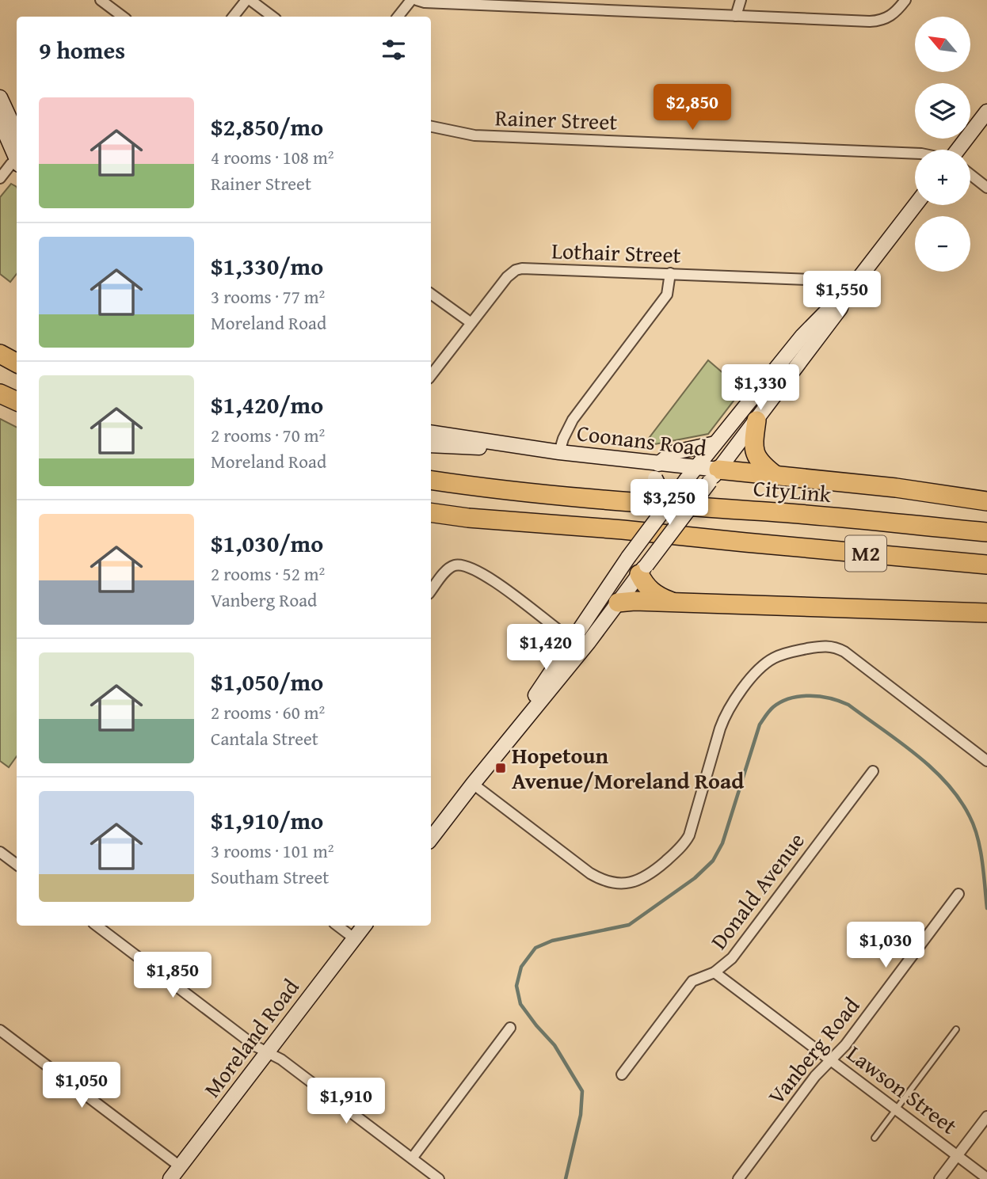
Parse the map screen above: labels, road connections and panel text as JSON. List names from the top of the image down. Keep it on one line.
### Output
{"streets":{"highway":["CityLink","M2"],"main road":["Coonans Road","Moreland Road"],"street":["Rainer Street","Lothair Street","Donald Avenue","Vanberg Road","Lawson Street"]},"crossings":[["Donald Avenue","Lawson Street"],["Vanberg Road","Lawson Street"]],"places":{"transit":["Hopetoun Avenue/Moreland Road"]},"north":"top left","page":{"map_buttons":["+","−"],"heading":"9 homes","list":[{"name":"$2,850/mo","note":"4 rooms · 108 m² · Rainer Street"},{"name":"$1,330/mo","note":"3 rooms · 77 m² · Moreland Road"},{"name":"$1,420/mo","note":"2 rooms · 70 m² · Moreland Road"},{"name":"$1,030/mo","note":"2 rooms · 52 m² · Vanberg Road"},{"name":"$1,050/mo","note":"2 rooms · 60 m² · Cantala Street"},{"name":"$1,910/mo","note":"3 rooms · 101 m² · Southam Street"}],"price":["$2,850","$1,550","$1,330","$3,250","$1,420","$1,030","$1,850","$1,050","$1,910"]}}
